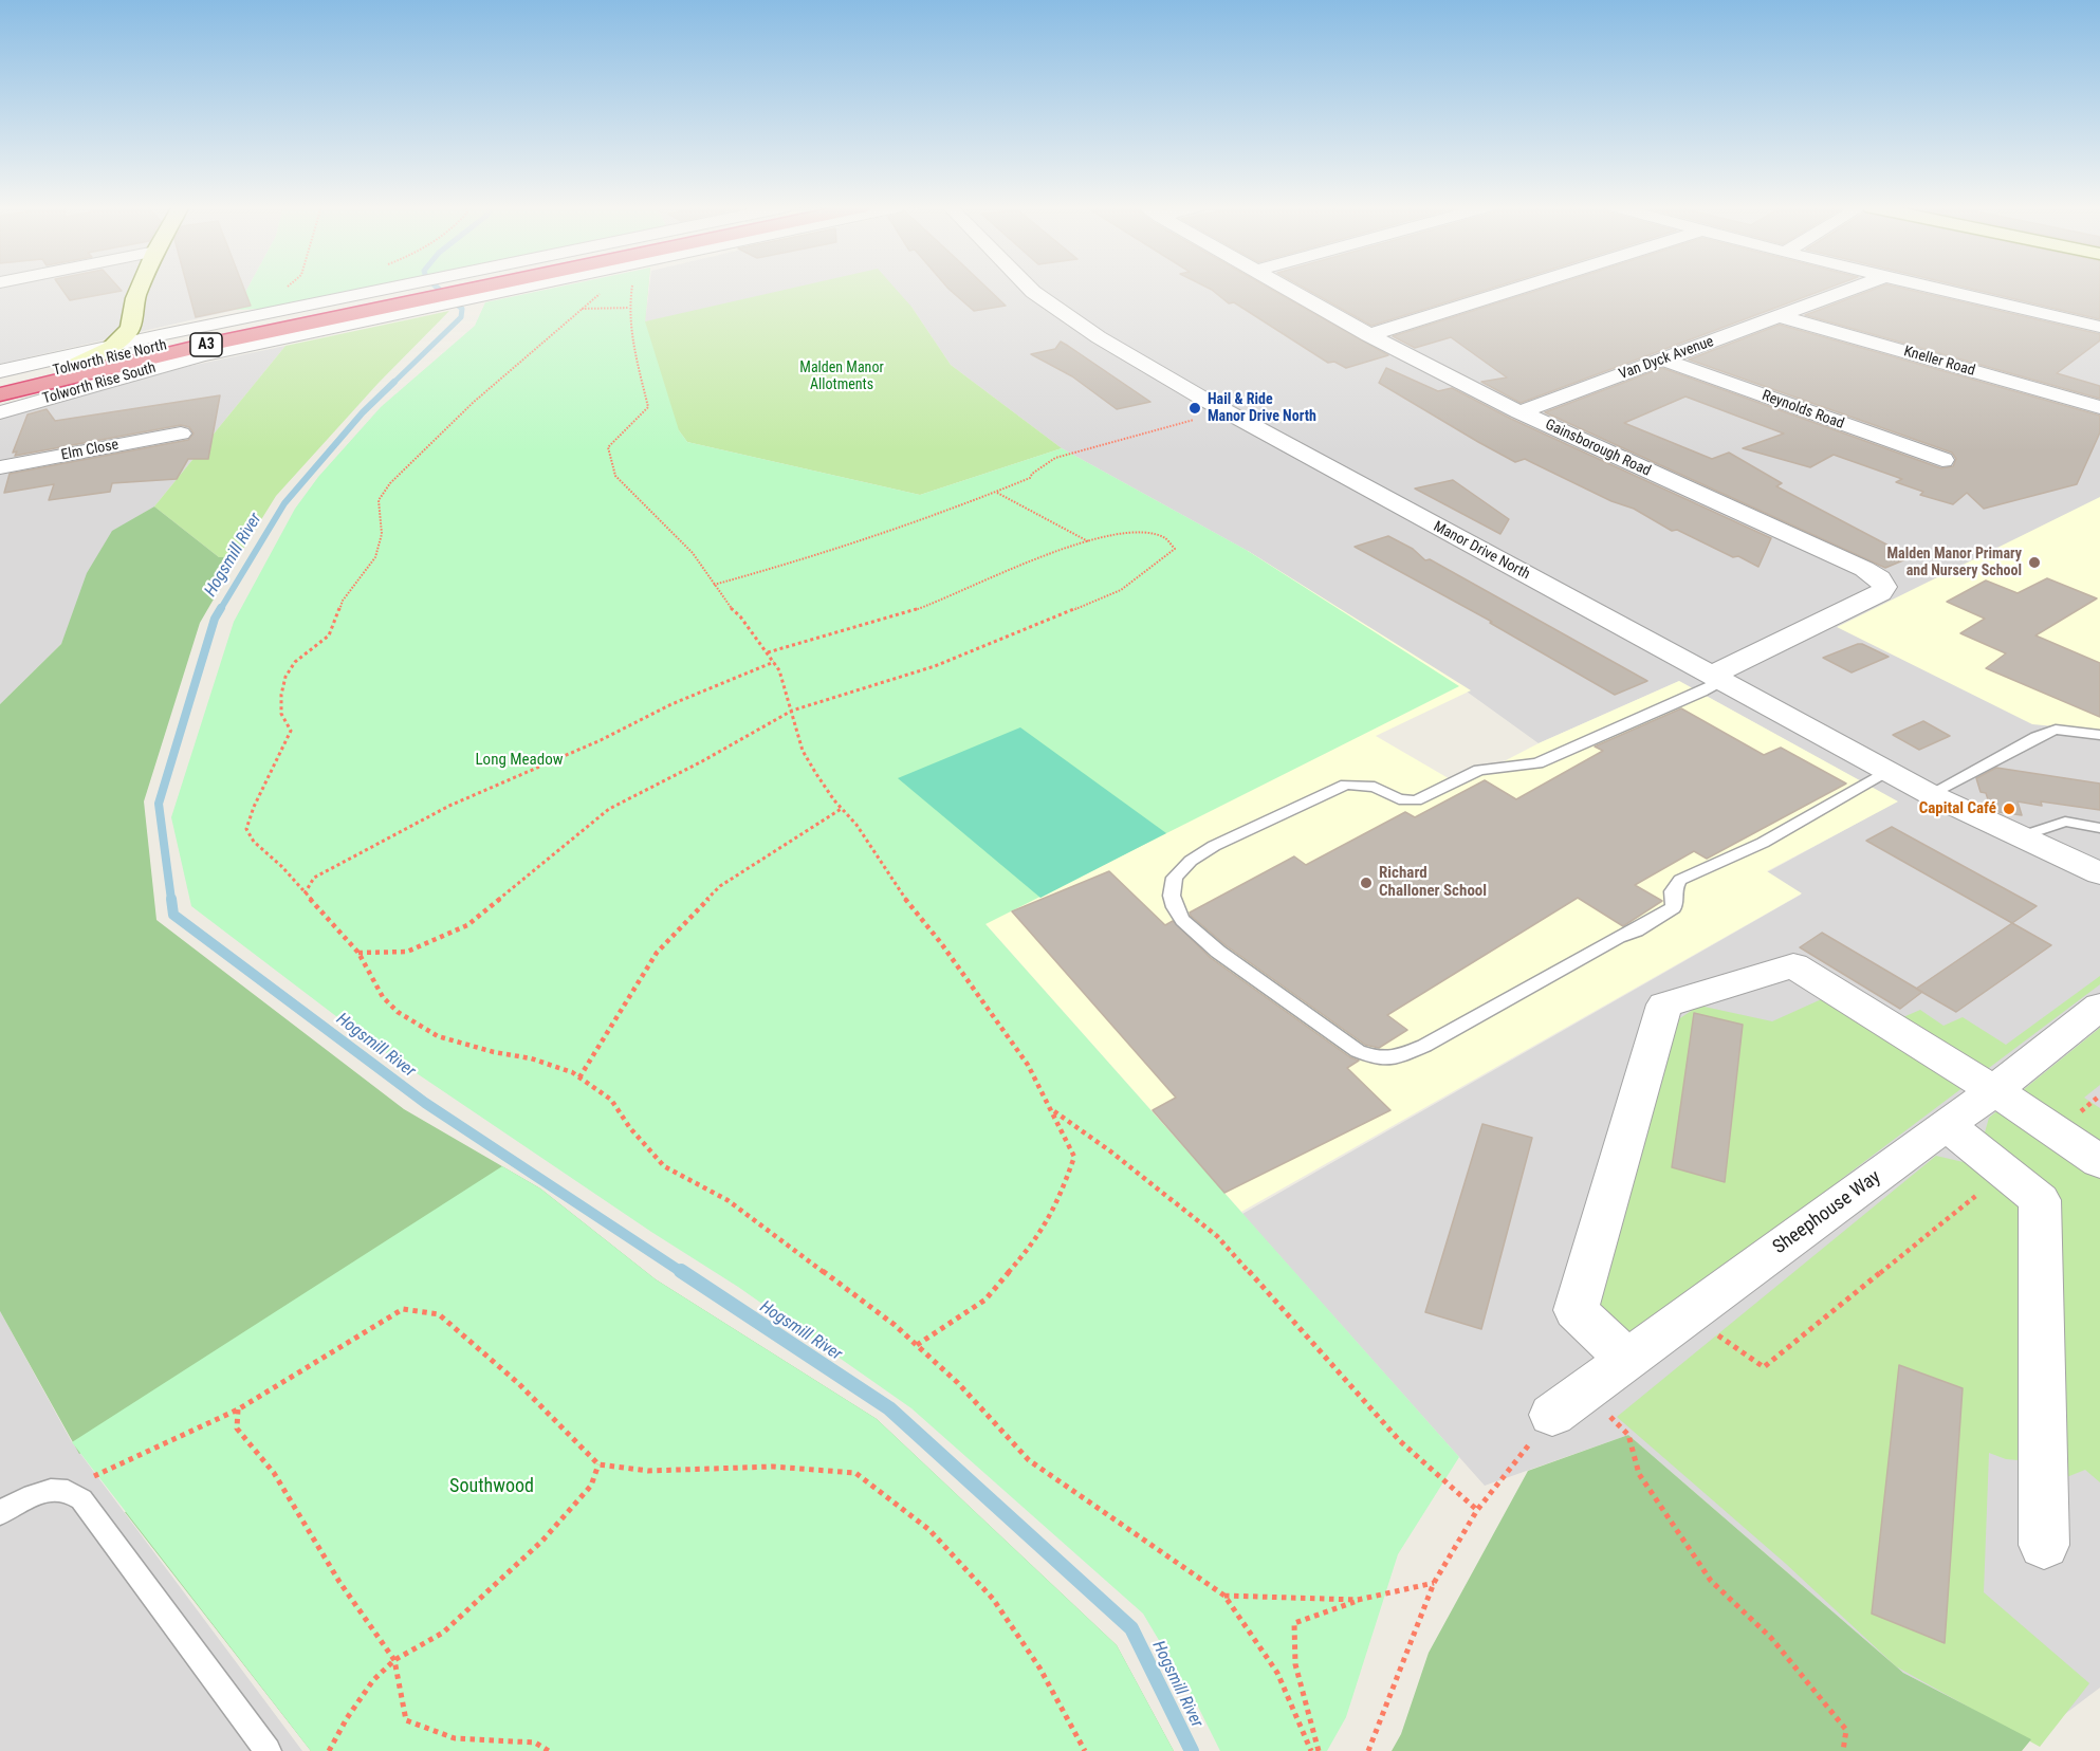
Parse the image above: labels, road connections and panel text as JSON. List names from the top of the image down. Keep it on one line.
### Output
{"streets":{"highway":["A3","Tolworth Rise North","Tolworth Rise South"],"street":["Van Dyck Avenue","Kneller Road","Reynolds Road","Gainsborough Road","Elm Close","Manor Drive North","Sheephouse Way"]},"crossings":[["A3","Tolworth Rise North"],["A3","Tolworth Rise South"],["Tolworth Rise North","Tolworth Rise South"],["Van Dyck Avenue","Kneller Road"],["Van Dyck Avenue","Reynolds Road"],["Van Dyck Avenue","Gainsborough Road"],["Gainsborough Road","Manor Drive North"]],"water":["Hogsmill River"],"parks":["Malden Manor Allotments","Long Meadow","Southwood"],"places":["Hail & Ride Manor Drive North","Malden Manor Primary and Nursery School","Capital Café","Richard Challoner School"]}
